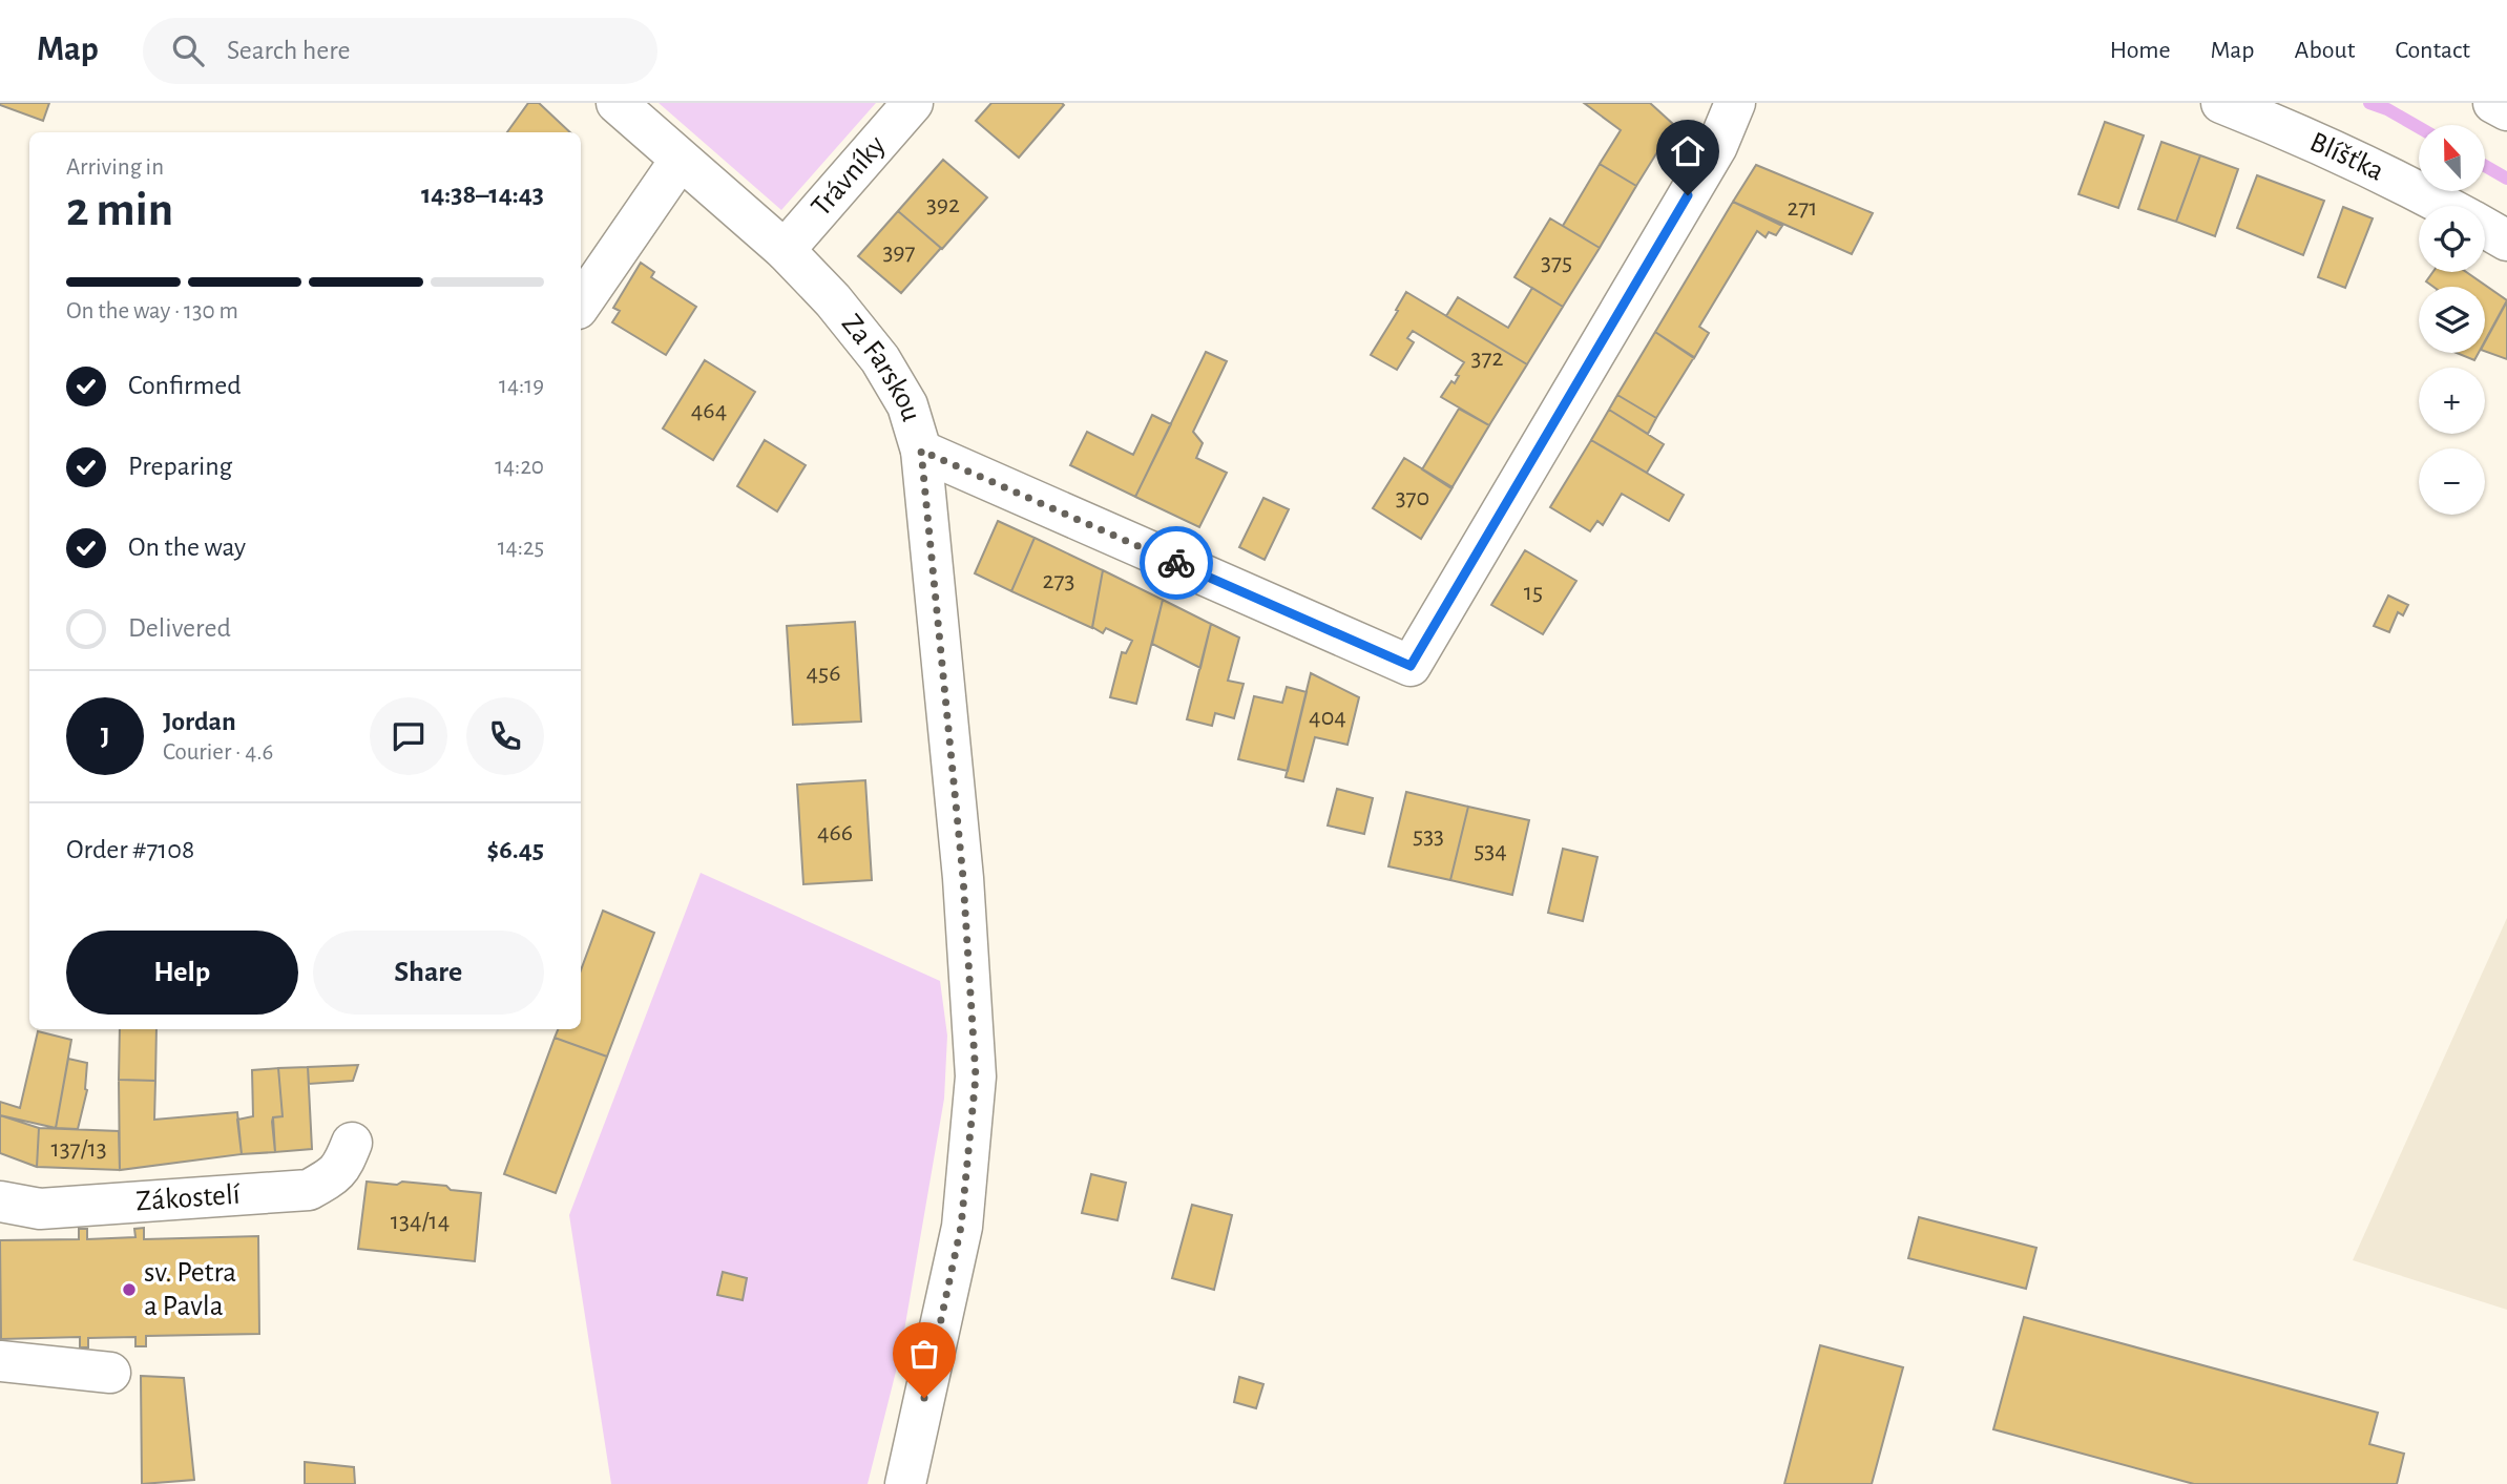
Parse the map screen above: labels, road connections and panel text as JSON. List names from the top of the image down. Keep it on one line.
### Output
{"streets":{"street":["Blíšťka","Trávníky","Za Farskou","Zákostelí"]},"crossings":[["Trávníky","Za Farskou"]],"places":["sv. Petra a Pavla"],"house_numbers":["392","271","397","375","372","464","370","273","15","456","404","466","533","534","137/13","134/14"],"north":"top","page":{"header":"Map","search":"Search here","nav":["Home","Map","About","Contact"],"map_buttons":["+","−"],"heading":["2 min","Arriving in","14:38–14:43"],"panel":["Jordan","Courier · 4.6","Order #7108","$6.45"],"bar":"On the way · 130 m","list":[["Confirmed","14:19"],["Preparing","14:20"],["On the way","14:25"],"Delivered"],"round":"J","buttons":["Help","Share"]}}
